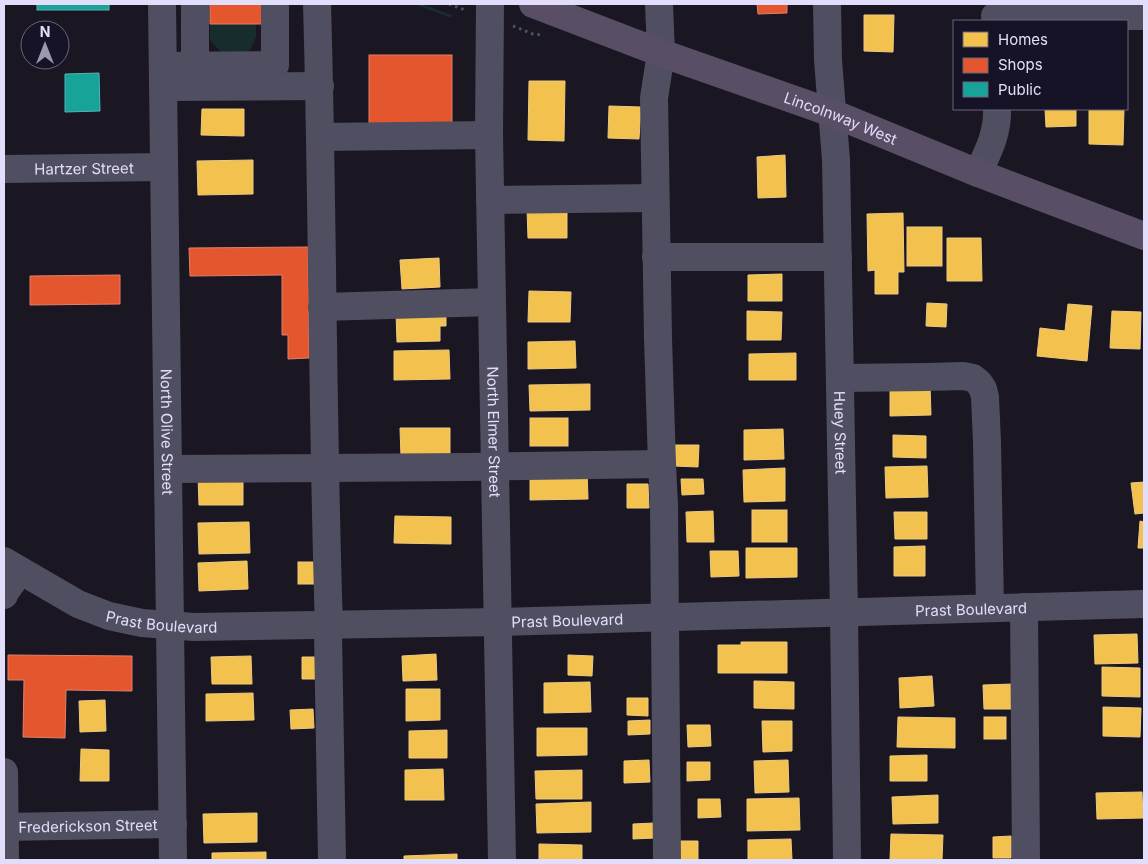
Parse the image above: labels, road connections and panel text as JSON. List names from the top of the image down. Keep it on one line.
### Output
{"streets":{"main road":["Lincolnway West"],"street":["Hartzer Street","North Olive Street","North Elmer Street","Huey Street","Prast Boulevard","Frederickson Street"]},"crossings":[["Lincolnway West","Huey Street"],["Hartzer Street","North Olive Street"],["North Olive Street","Prast Boulevard"],["North Olive Street","Frederickson Street"],["North Elmer Street","Prast Boulevard"],["Huey Street","Prast Boulevard"]],"legend":["Homes","Shops","Public"],"north":"top"}
